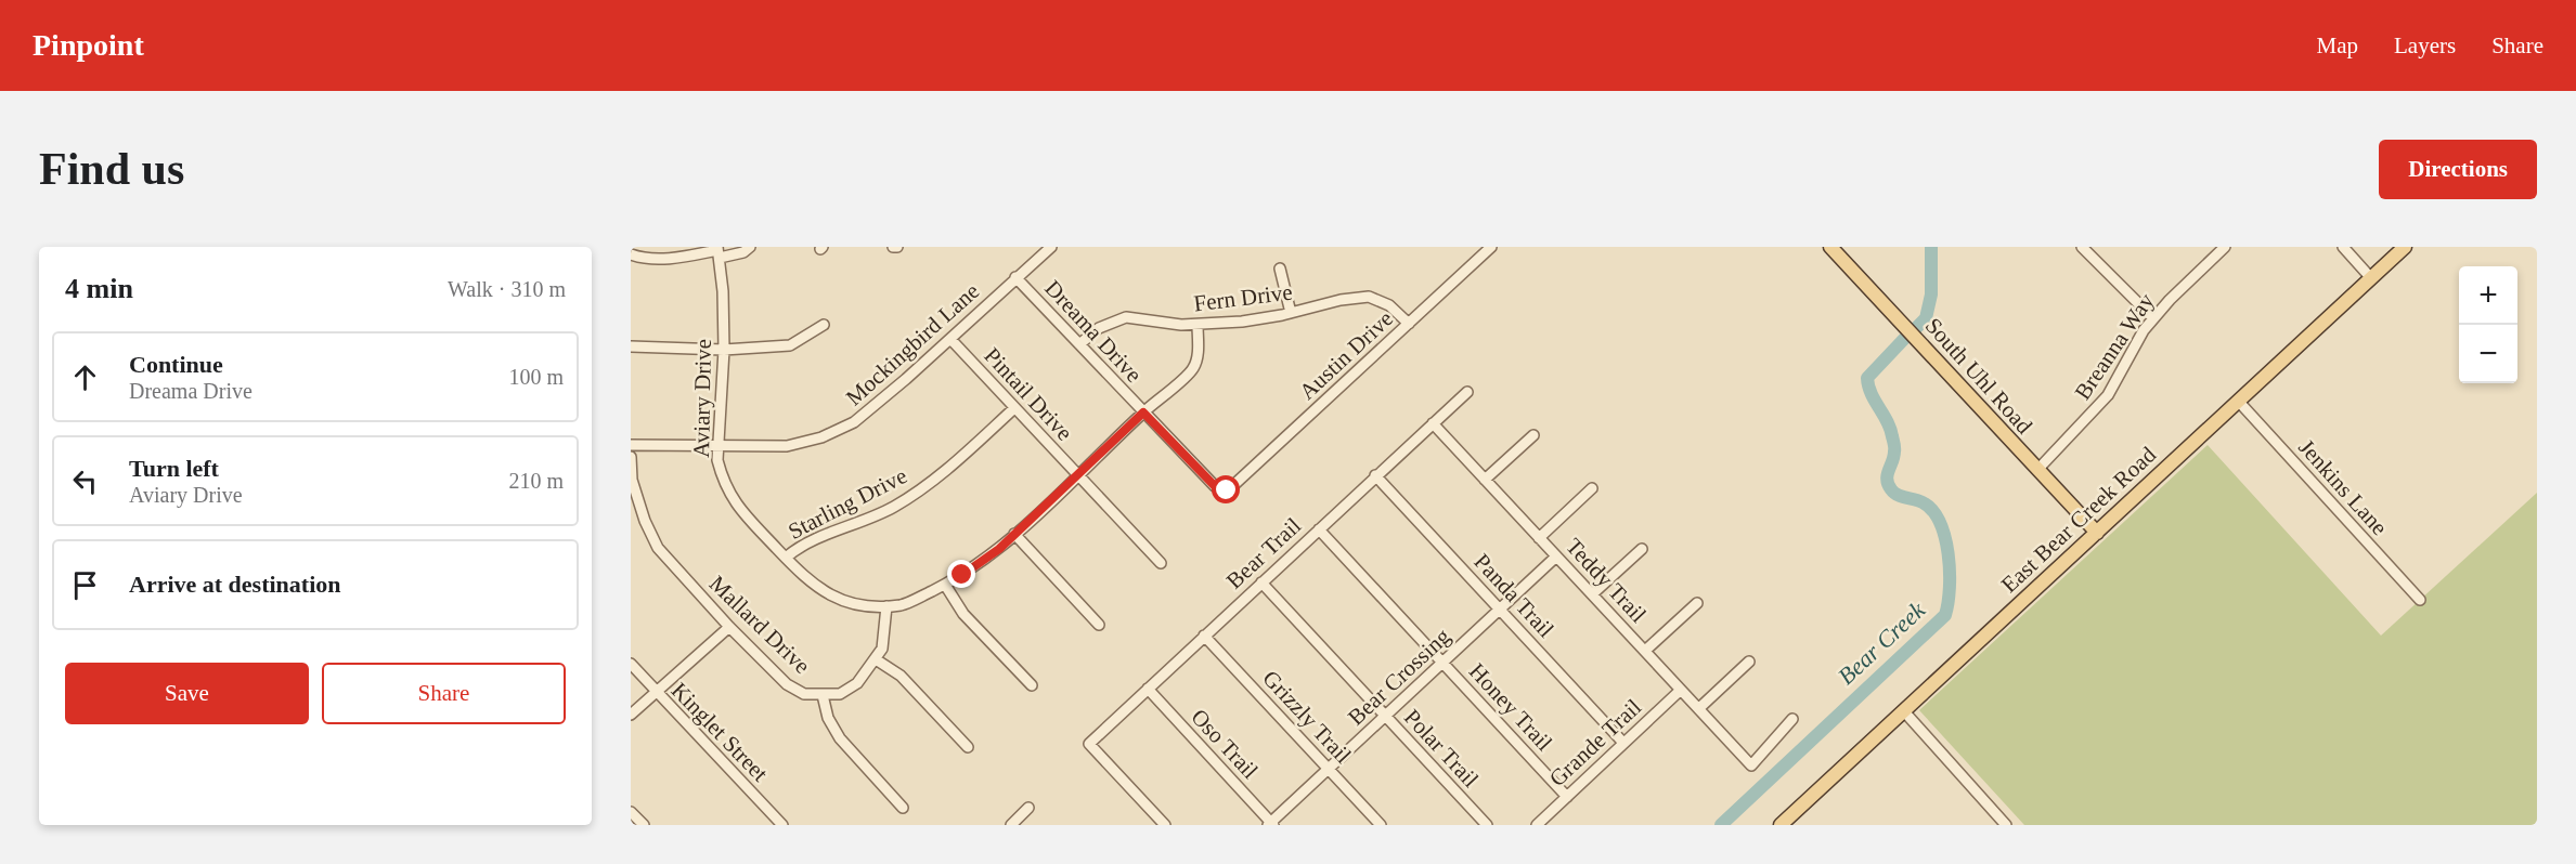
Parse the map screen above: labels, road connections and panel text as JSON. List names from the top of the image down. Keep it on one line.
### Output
{"streets":{"main road":["South Uhl Road","East Bear Creek Road"],"street":["Fern Drive","Dreama Drive","Mockingbird Lane","Breanna Way","Austin Drive","Pintail Drive","Aviary Drive","Jenkins Lane","Starling Drive","Bear Trail","Teddy Trail","Panda Trail","Mallard Drive","Bear Crossing","Honey Trail","Grizzly Trail","Kinglet Street","Grande Trail","Oso Trail","Polar Trail"]},"crossings":[["Fern Drive","Dreama Drive"],["Fern Drive","Austin Drive"],["Fern Drive","Aviary Drive"],["Dreama Drive","Mockingbird Lane"],["Dreama Drive","Austin Drive"],["Dreama Drive","Aviary Drive"],["Mockingbird Lane","Pintail Drive"],["Mockingbird Lane","Aviary Drive"],["Breanna Way","South Uhl Road"],["South Uhl Road","East Bear Creek Road"],["Pintail Drive","Aviary Drive"],["Pintail Drive","Starling Drive"],["Aviary Drive","Starling Drive"],["Aviary Drive","Mallard Drive"],["Jenkins Lane","East Bear Creek Road"],["Bear Trail","Teddy Trail"],["Bear Trail","Panda Trail"],["Bear Trail","Honey Trail"],["Bear Trail","Grizzly Trail"],["Bear Trail","Oso Trail"],["Bear Trail","Polar Trail"],["Teddy Trail","Bear Crossing"],["Teddy Trail","Grande Trail"],["Panda Trail","Bear Crossing"],["Panda Trail","Grande Trail"],["Bear Crossing","Honey Trail"],["Bear Crossing","Grizzly Trail"],["Bear Crossing","Oso Trail"],["Bear Crossing","Polar Trail"],["Honey Trail","Grande Trail"]],"water":["Bear Creek"],"page":{"header":"Pinpoint","nav":["Map","Layers","Share"],"buttons":["Directions",["Save","Share"]],"title":"Find us","heading":["4 min","Walk · 310 m"],"map_buttons":["+","−"],"list":[["Continue","Dreama Drive","100 m"],["Turn left","Aviary Drive","210 m"],"Arrive at destination"]}}
